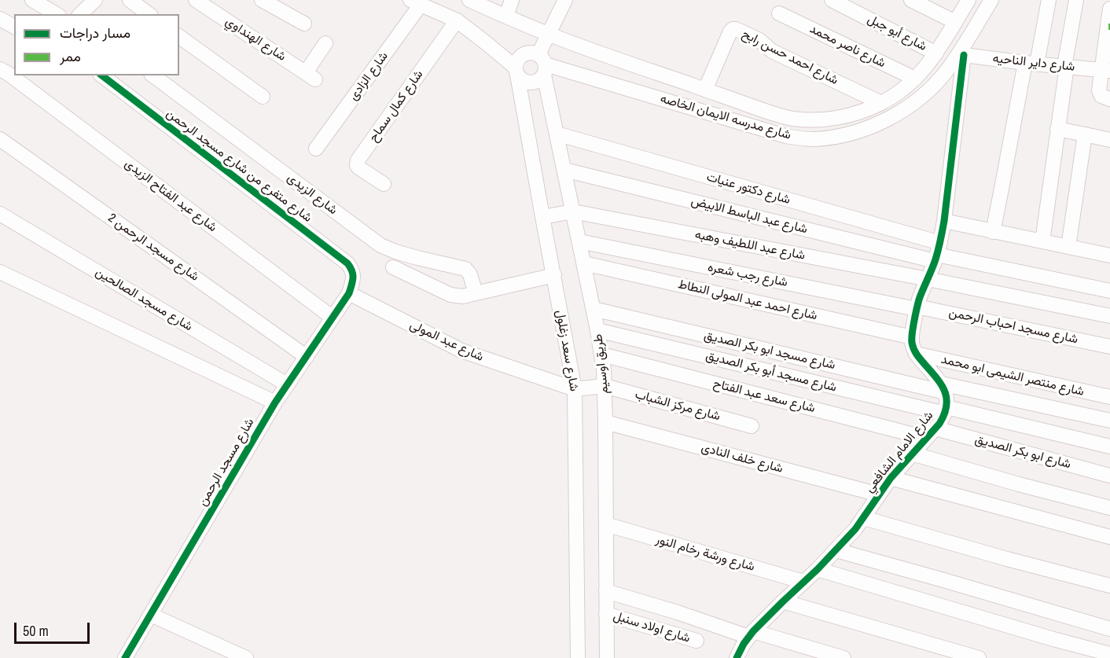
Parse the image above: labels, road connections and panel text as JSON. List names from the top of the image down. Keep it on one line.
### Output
{"streets":{"street":["شارع أبو جبل","شارع الهنداوي","شارع ناصر محمد","شارع احمد حسن رابح","شارع داير الناحيه","شارع الزادى","شارع كمال سماح","شارع مدرسه الايمان الخاصه","شارع متفرع من شارع مسجد الرحمن","شارع دكتور عنيات","شارع الزيدى","شارع عبد الفتاح الزيدى","شارع عبد الباسط الابيض","شارع عبد اللطيف وهبه","شارع مسجد الرحمن 2","شارع رجب شعره","شارع مسجد الصالحين","شارع احمد عبد المولى النطاط","شارع مسجد احباب الرحمن","شارع عبد المولى","شارع سعد زغلول","شارع مسجد ابو بكر الصديق","طريق اوسيم","شارع مسجد أبو بكر الصديق","شارع منتصر الشيمى ابو محمد","شارع سعد عبد الفتاح","شارع مركز الشباب","شارع الامام الشافعي","شارع ابو بكر الصديق","شارع خلف النادى","شارع مسجد الرحمن","شارع ورشة رخام النور","شارع اولاد سنبل"]},"crossings":[["شارع أبو جبل","شارع مدرسه الايمان الخاصه"],["شارع ناصر محمد","شارع مدرسه الايمان الخاصه"],["شارع احمد حسن رابح","شارع مدرسه الايمان الخاصه"],["شارع داير الناحيه","شارع مدرسه الايمان الخاصه"],["شارع مدرسه الايمان الخاصه","شارع سعد زغلول"],["شارع مدرسه الايمان الخاصه","طريق اوسيم"],["شارع متفرع من شارع مسجد الرحمن","شارع عبد المولى"],["شارع متفرع من شارع مسجد الرحمن","شارع مسجد الرحمن"],["شارع دكتور عنيات","شارع عبد الباسط الابيض"],["شارع دكتور عنيات","طريق اوسيم"],["شارع عبد الفتاح الزيدى","شارع مسجد الرحمن"],["شارع عبد الباسط الابيض","طريق اوسيم"],["شارع عبد اللطيف وهبه","طريق اوسيم"],["شارع مسجد الرحمن 2","شارع مسجد الرحمن"],["شارع رجب شعره","شارع مسجد احباب الرحمن"],["شارع رجب شعره","طريق اوسيم"],["شارع مسجد الصالحين","شارع مسجد الرحمن"],["شارع احمد عبد المولى النطاط","طريق اوسيم"],["شارع عبد المولى","شارع سعد زغلول"],["شارع عبد المولى","شارع مسجد الرحمن"],["شارع سعد زغلول","طريق اوسيم"],["شارع مسجد ابو بكر الصديق","طريق اوسيم"],["شارع مسجد ابو بكر الصديق","شارع الامام الشافعي"],["طريق اوسيم","شارع مسجد أبو بكر الصديق"],["طريق اوسيم","شارع سعد عبد الفتاح"],["طريق اوسيم","شارع مركز الشباب"],["طريق اوسيم","شارع خلف النادى"],["طريق اوسيم","شارع ورشة رخام النور"],["طريق اوسيم","شارع اولاد سنبل"],["شارع مسجد أبو بكر الصديق","شارع الامام الشافعي"],["شارع سعد عبد الفتاح","شارع الامام الشافعي"],["شارع سعد عبد الفتاح","شارع ابو بكر الصديق"],["شارع الامام الشافعي","شارع ابو بكر الصديق"],["شارع الامام الشافعي","شارع خلف النادى"],["شارع الامام الشافعي","شارع ورشة رخام النور"]],"legend":["مسار دراجات","ممر"],"scale_bar":"50 m"}
